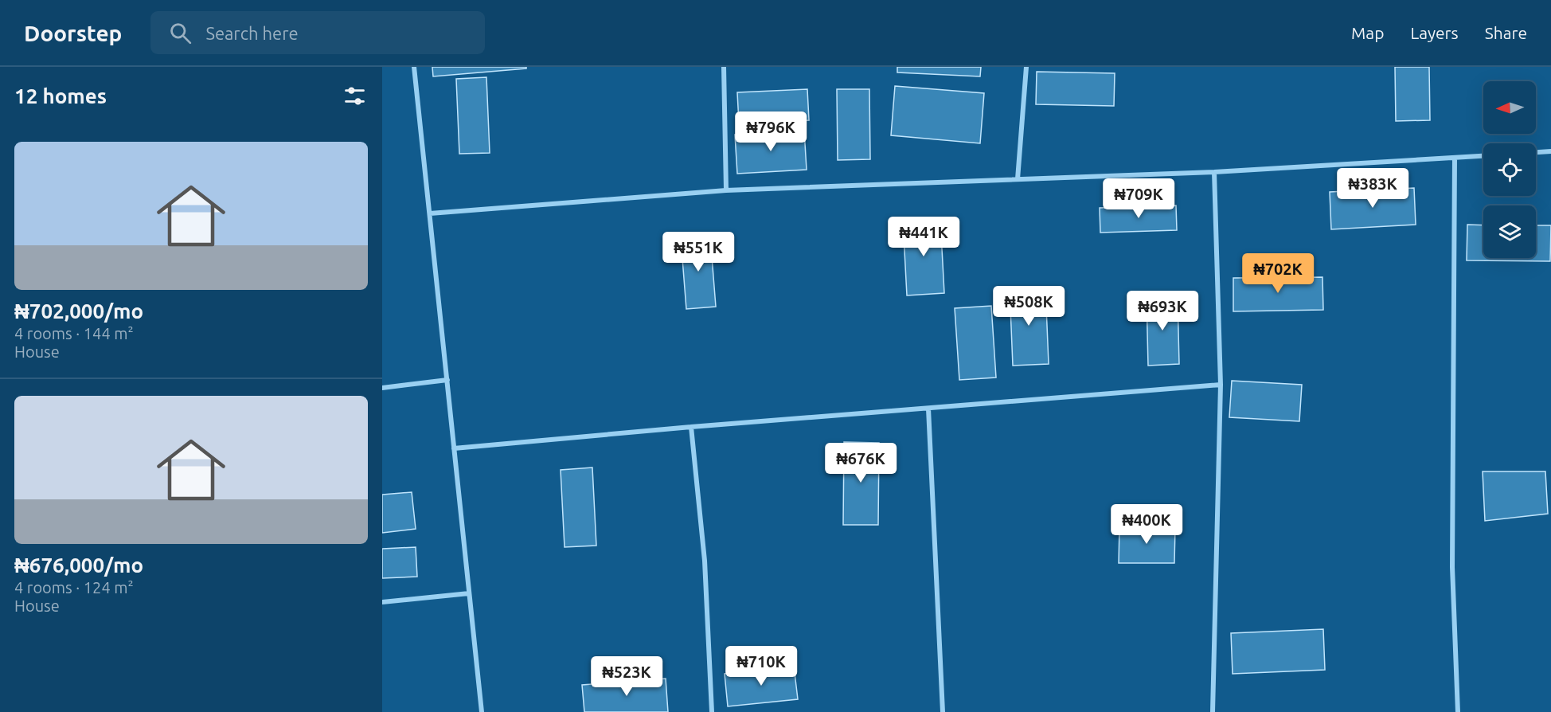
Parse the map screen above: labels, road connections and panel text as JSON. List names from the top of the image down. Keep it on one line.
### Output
{"north":"left","page":{"header":"Doorstep","search":"Search here","nav":["Map","Layers","Share"],"heading":"12 homes","price":["₦796K","₦383K","₦709K","₦441K","₦551K","₦702K","₦508K","₦693K","₦676K","₦400K","₦710K","₦523K"],"list":[{"name":"₦702,000/mo","note":"4 rooms · 144 m² · House"},{"name":"₦676,000/mo","note":"4 rooms · 124 m² · House"}]}}
